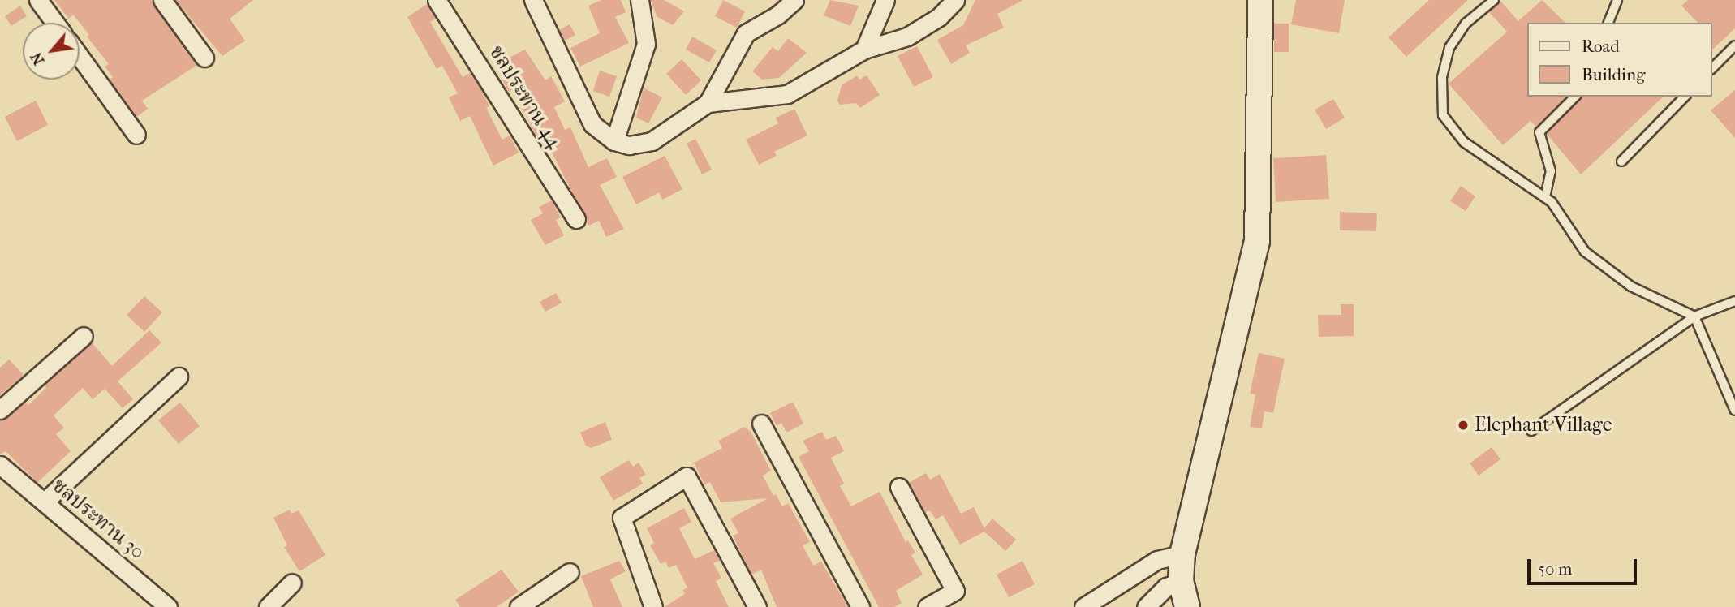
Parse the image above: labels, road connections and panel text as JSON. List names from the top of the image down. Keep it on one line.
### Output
{"streets":{"street":["ชลประทาน 44","ชลประทาน 30"]},"places":["Elephant Village"],"legend":["Road","Building"],"scale_bar":"50 m","north":"bottom left"}
